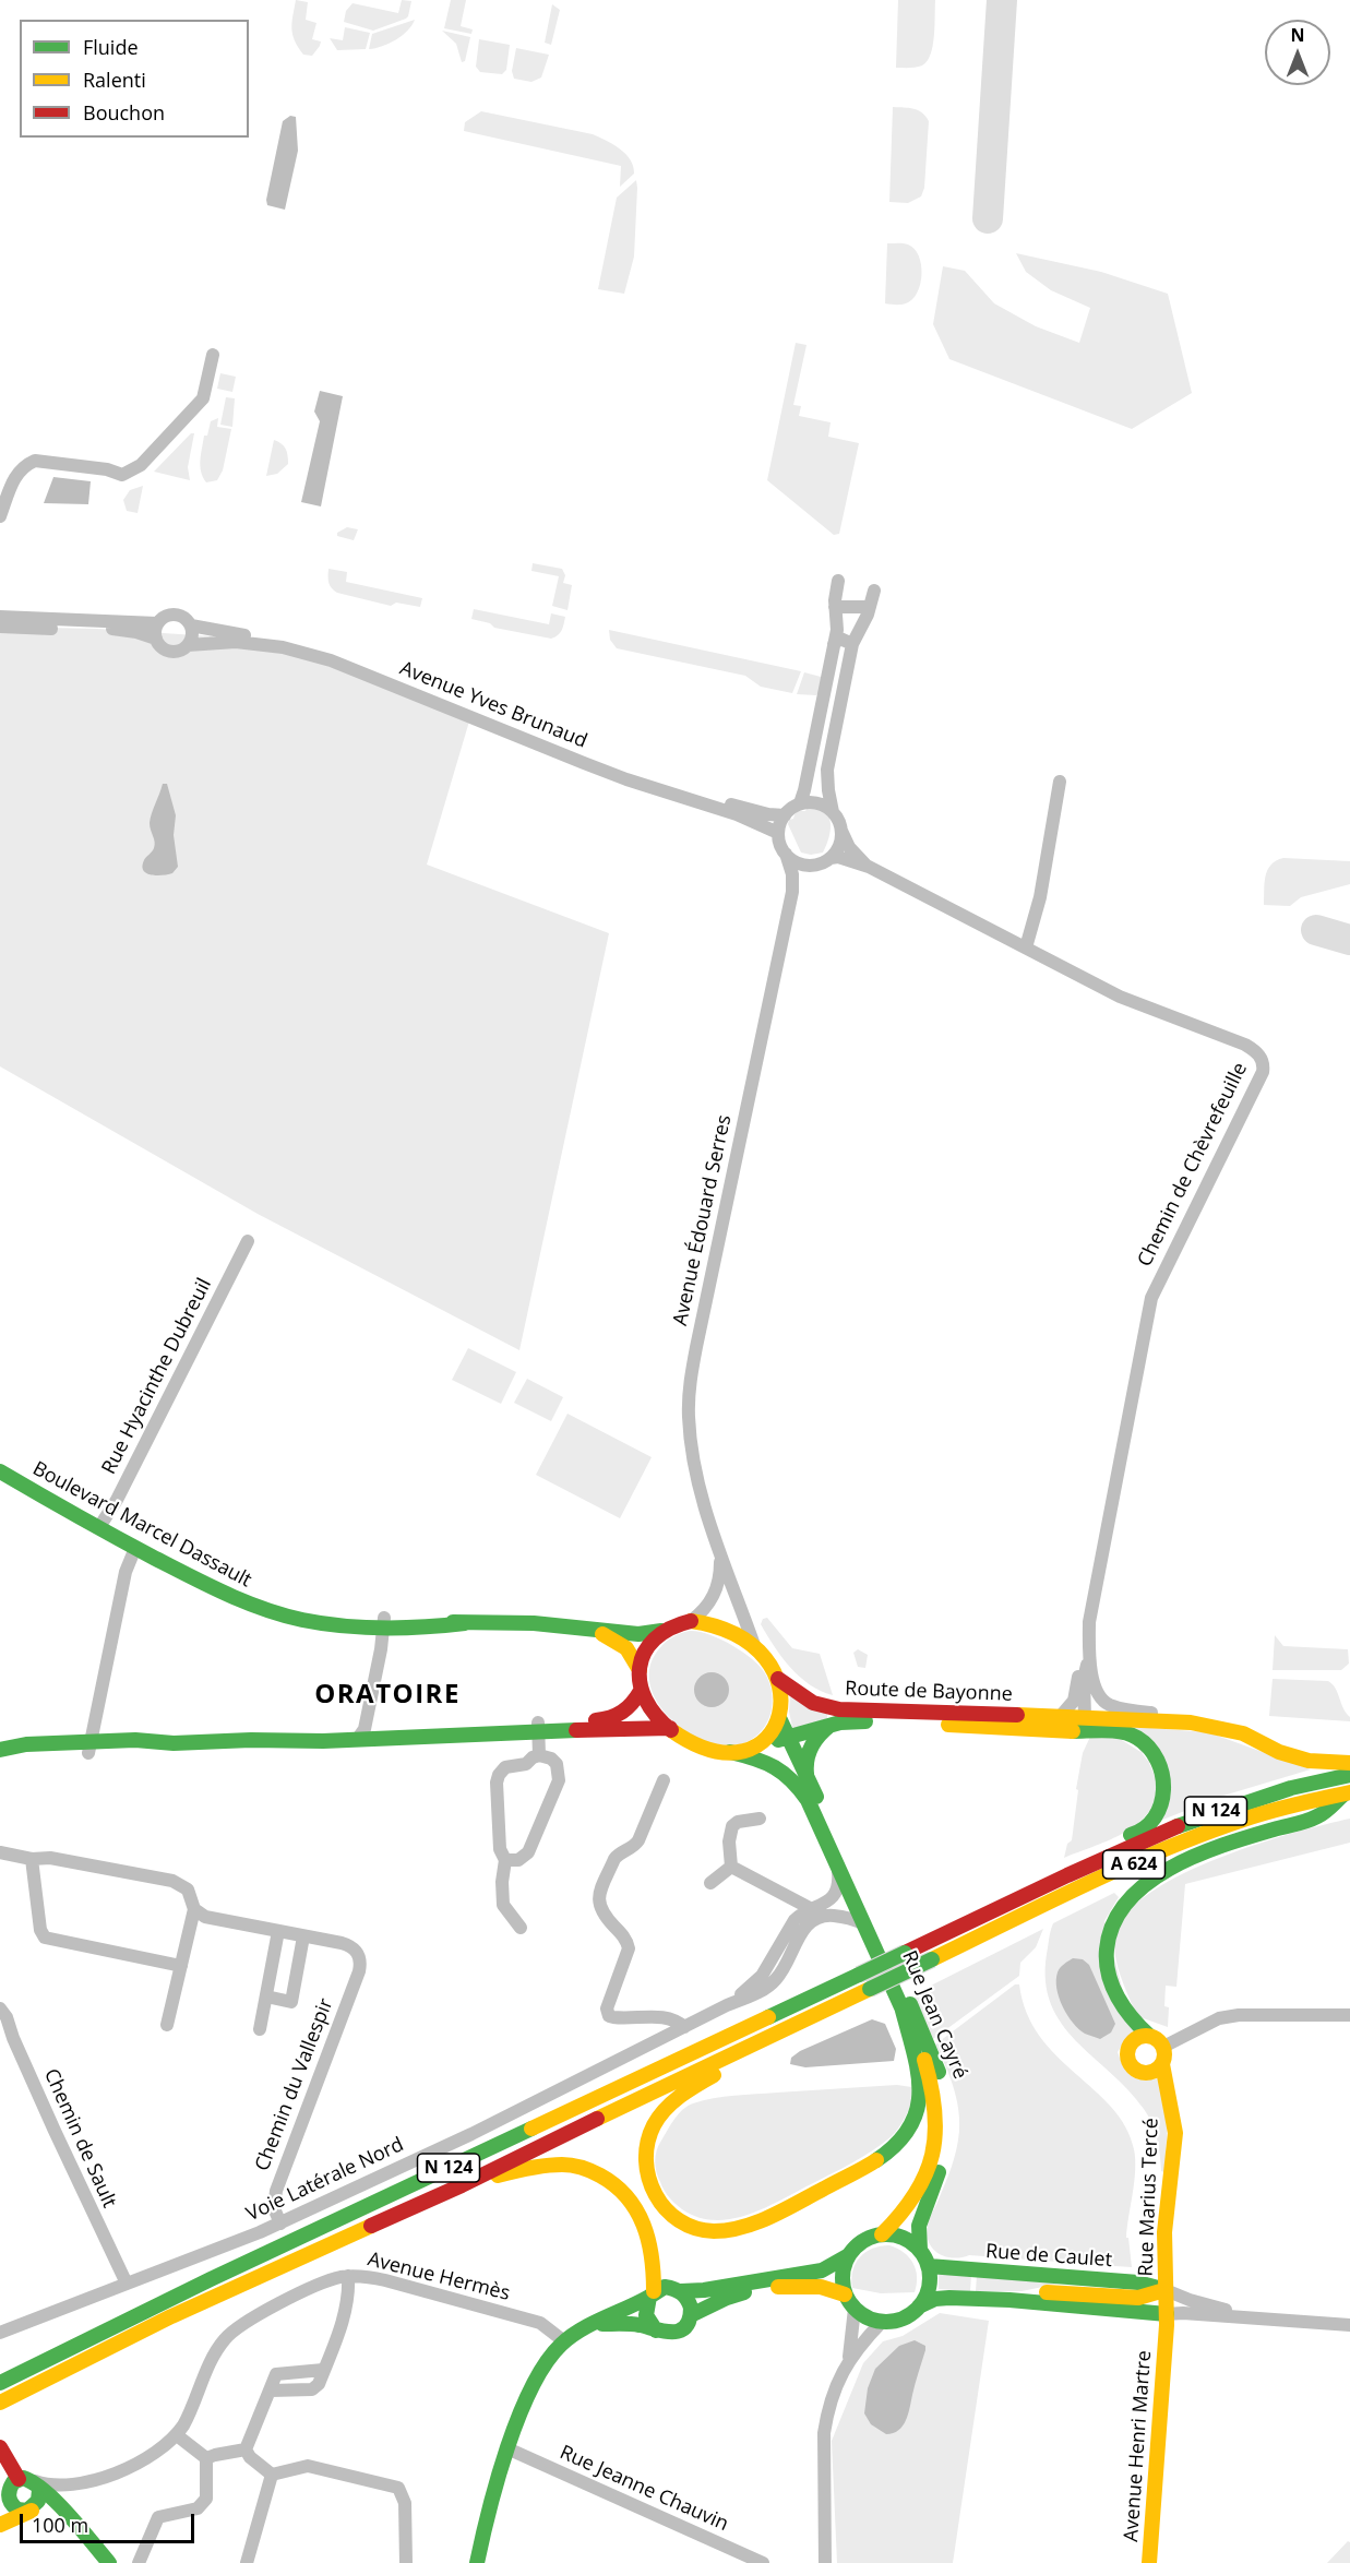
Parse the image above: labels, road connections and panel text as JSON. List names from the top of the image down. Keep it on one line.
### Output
{"streets":{"main road":["Boulevard Marcel Dassault","Route de Bayonne","N 124","A 624","Rue Jean Cayré","Rue Marius Tercé","Rue de Caulet","Avenue Henri Martre"],"street":["Avenue Yves Brunaud","Chemin de Chèvrefeuille","Avenue Édouard Serres","Rue Hyacinthe Dubreuil","Chemin du Vallespir","Chemin de Sault","Voie Latérale Nord","Avenue Hermès","Rue Jeanne Chauvin"]},"crossings":[["Avenue Yves Brunaud","Chemin de Chèvrefeuille"],["Avenue Yves Brunaud","Avenue Édouard Serres"],["Chemin de Chèvrefeuille","Avenue Édouard Serres"],["Chemin de Chèvrefeuille","Route de Bayonne"],["Avenue Édouard Serres","Boulevard Marcel Dassault"],["Avenue Édouard Serres","Route de Bayonne"],["Rue Hyacinthe Dubreuil","Boulevard Marcel Dassault"],["Boulevard Marcel Dassault","Route de Bayonne"],["N 124","A 624"],["Rue Jean Cayré","Voie Latérale Nord"],["Rue Jean Cayré","Rue de Caulet"],["Chemin du Vallespir","Voie Latérale Nord"],["Chemin de Sault","Voie Latérale Nord"],["Rue Marius Tercé","Rue de Caulet"],["Rue Marius Tercé","Avenue Henri Martre"]],"districts":["ORATOIRE"],"legend":["Fluide","Ralenti","Bouchon"],"scale_bar":"100 m","north":"top"}
